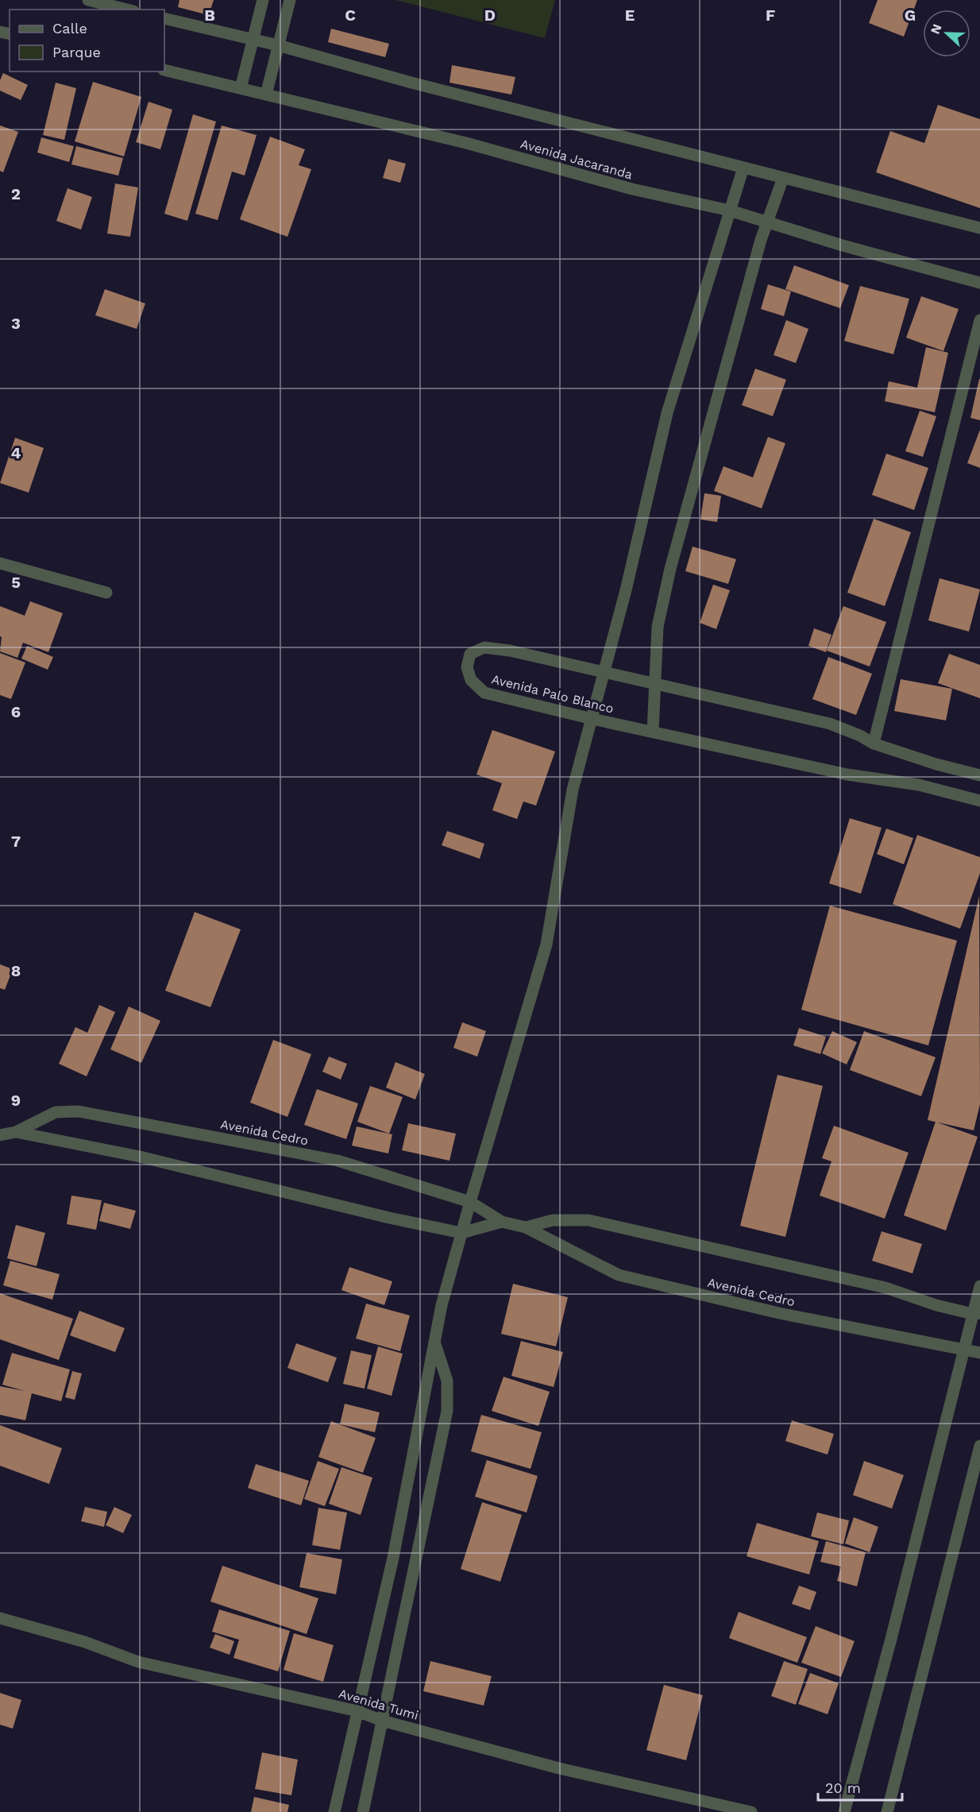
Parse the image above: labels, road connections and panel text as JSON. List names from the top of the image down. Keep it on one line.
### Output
{"streets":{"street":["Avenida Jacaranda","Avenida Palo Blanco","Avenida Cedro","Avenida Tumi"]},"legend":["Calle","Parque"],"scale_bar":"20 m","north":"left","grid":{"columns":["B","C","D","E","F","G"],"rows":["2","3","4","5","6","7","8","9"]}}
